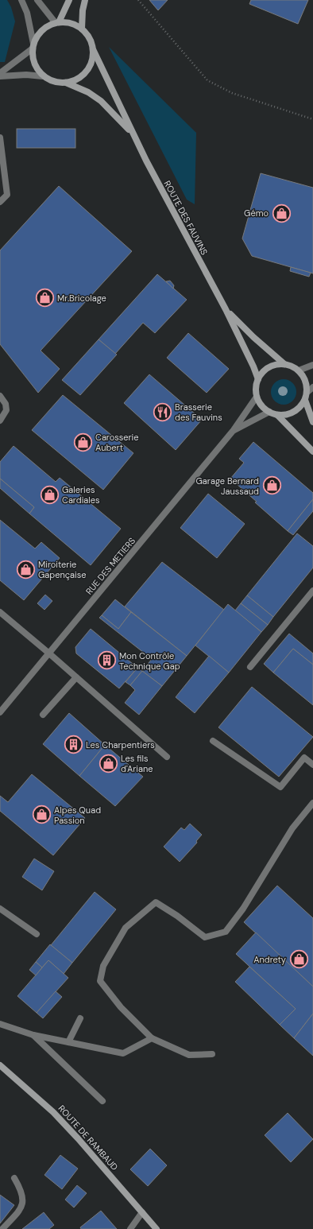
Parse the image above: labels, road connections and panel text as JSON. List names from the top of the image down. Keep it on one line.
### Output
{"streets":{"street":["ROUTE DES FAUVINS","RUE DES METIERS","ROUTE DE RAMBAUD"]},"crossings":[["ROUTE DES FAUVINS","RUE DES METIERS"]],"places":{"shop":["Gémo","Mr.Bricolage","Carosserie Aubert","Garage Bernard Jaussaud","Galeries Cardiales","Miroiterie Gapençaise","Les fils d'Ariane","Alpes Quad Passion","Andrety"],"restaurant":["Brasserie des Fauvins"],"building":["Mon Contrôle Technique Gap","Les Charpentiers"]}}
